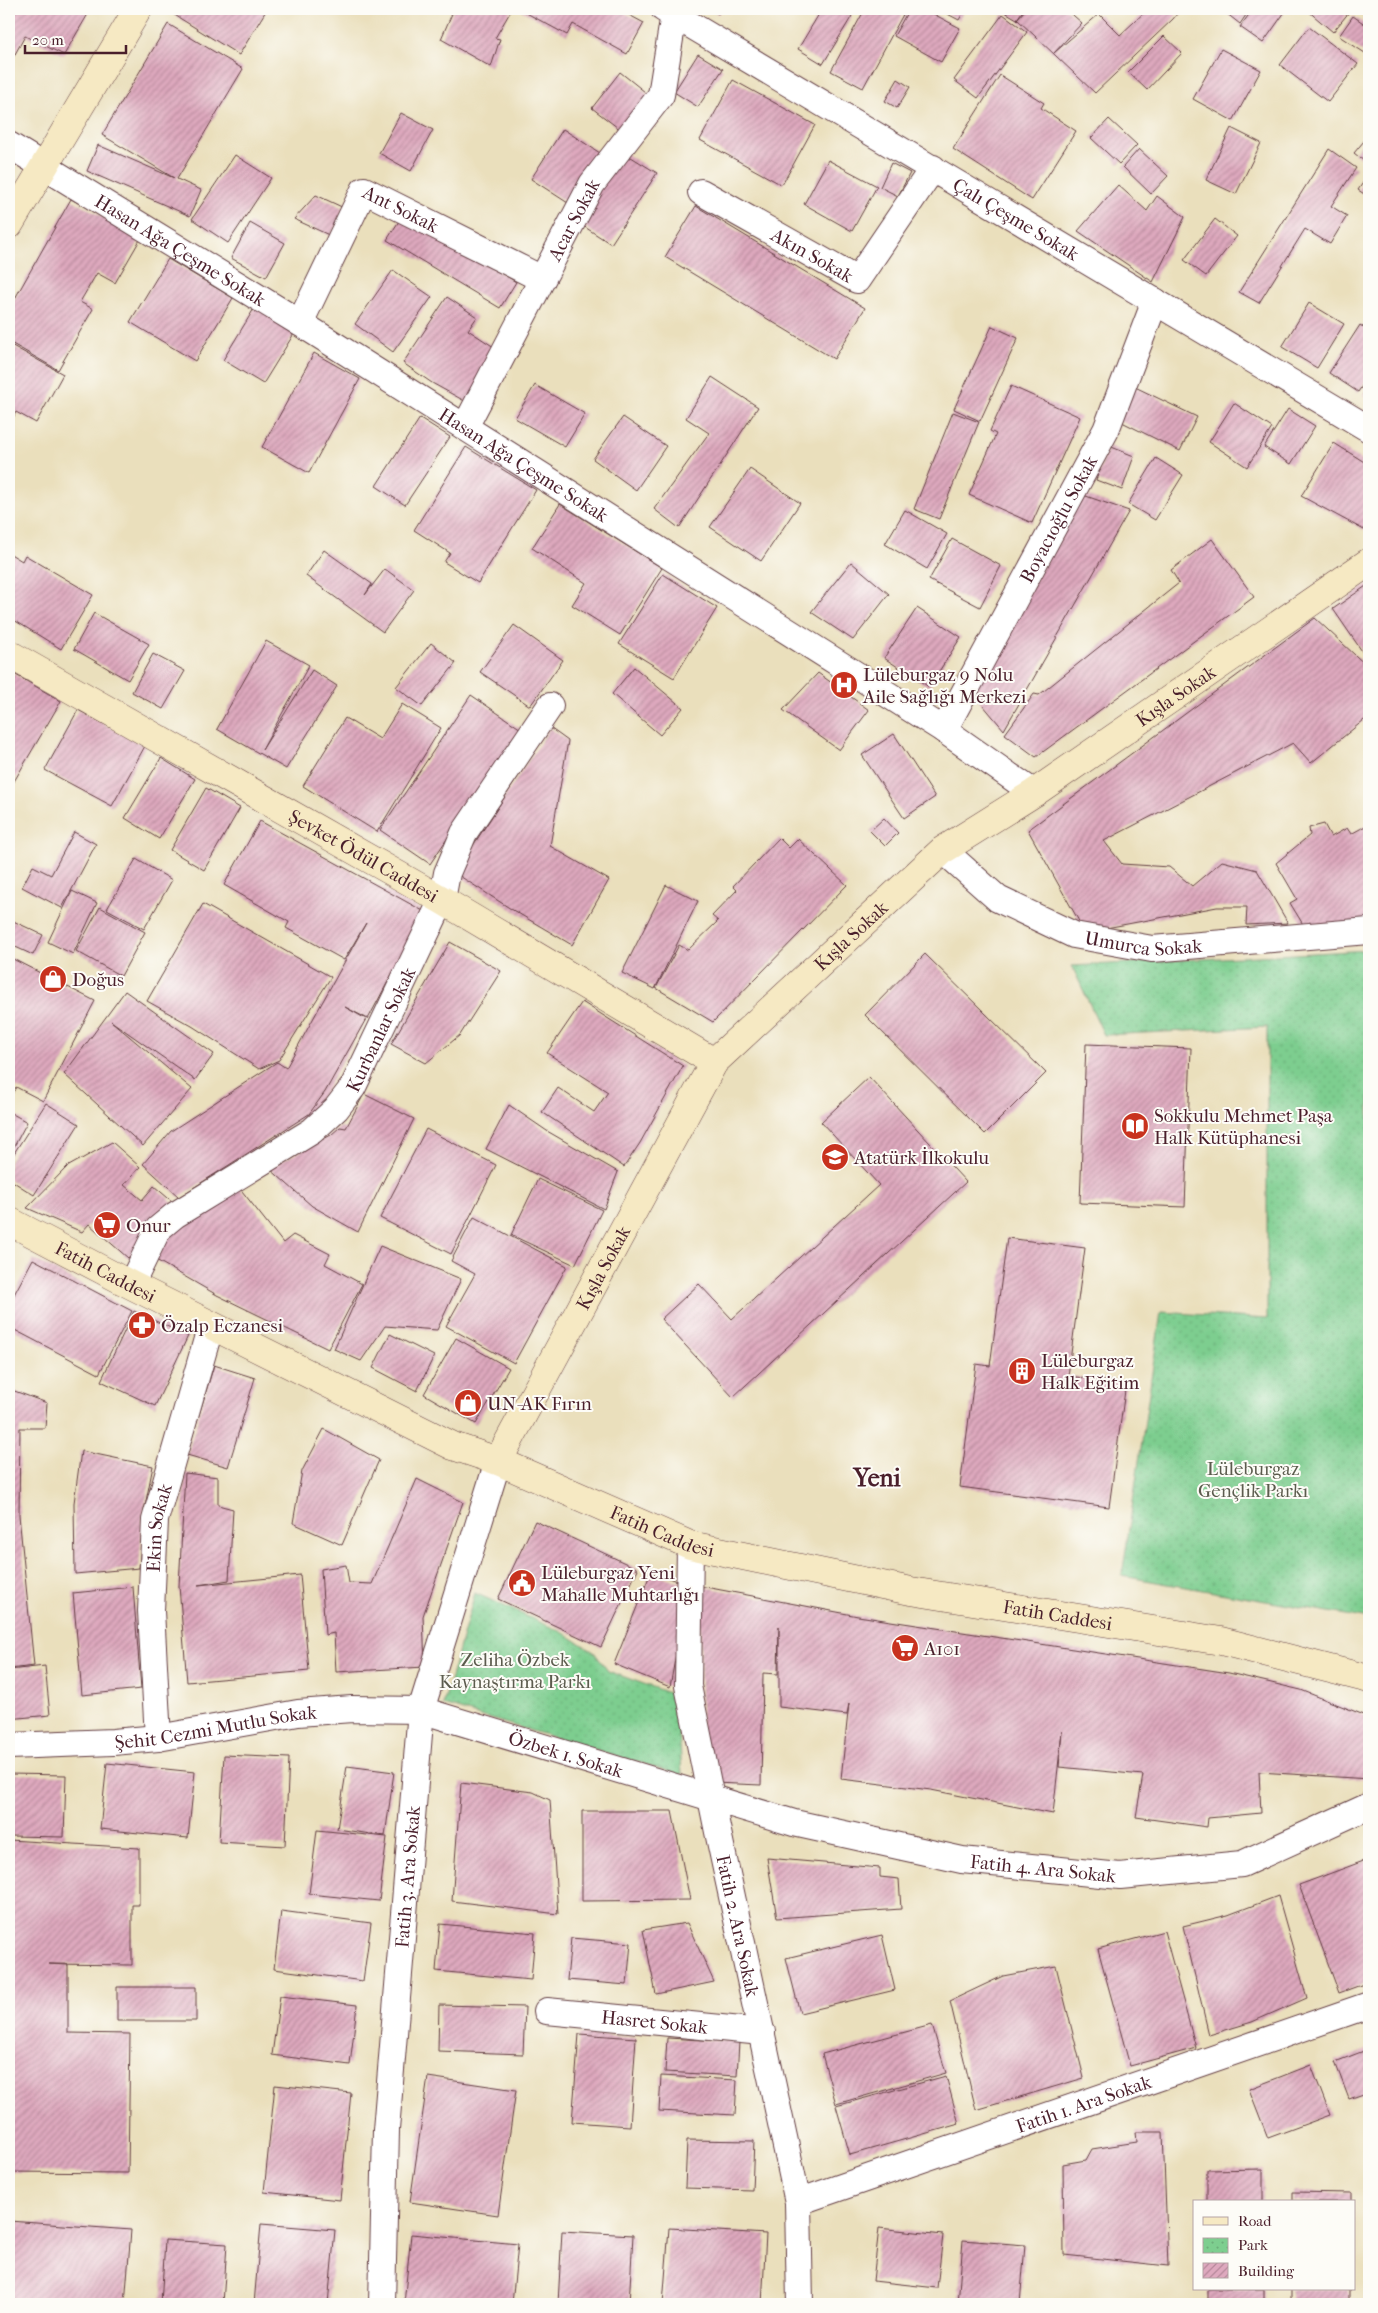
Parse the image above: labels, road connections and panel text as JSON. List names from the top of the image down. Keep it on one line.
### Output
{"streets":{"street":["Ant Sokak","Çalı Çeşme Sokak","Acar Sokak","Hasan Ağa Çeşme Sokak","Akın Sokak","Boyacıoğlu Sokak","Kışla Sokak","Şevket Ödül Caddesi","Umurca Sokak","Kurbanlar Sokak","Fatih Caddesi","Ekin Sokak","Şehit Cezmi Mutlu Sokak","Özbek 1. Sokak","Fatih 4. Ara Sokak","Fatih 3. Ara Sokak","Fatih 2. Ara Sokak","Hasret Sokak","Fatih 1. Ara Sokak"]},"crossings":[["Ant Sokak","Acar Sokak"],["Ant Sokak","Hasan Ağa Çeşme Sokak"],["Çalı Çeşme Sokak","Acar Sokak"],["Çalı Çeşme Sokak","Akın Sokak"],["Çalı Çeşme Sokak","Boyacıoğlu Sokak"],["Acar Sokak","Hasan Ağa Çeşme Sokak"],["Hasan Ağa Çeşme Sokak","Boyacıoğlu Sokak"],["Hasan Ağa Çeşme Sokak","Kışla Sokak"],["Kışla Sokak","Şevket Ödül Caddesi"],["Kışla Sokak","Umurca Sokak"],["Kışla Sokak","Fatih Caddesi"],["Kışla Sokak","Fatih 3. Ara Sokak"],["Şevket Ödül Caddesi","Kurbanlar Sokak"],["Kurbanlar Sokak","Fatih Caddesi"],["Fatih Caddesi","Ekin Sokak"],["Fatih Caddesi","Fatih 3. Ara Sokak"],["Fatih Caddesi","Fatih 2. Ara Sokak"],["Ekin Sokak","Şehit Cezmi Mutlu Sokak"],["Şehit Cezmi Mutlu Sokak","Özbek 1. Sokak"],["Şehit Cezmi Mutlu Sokak","Fatih 3. Ara Sokak"],["Özbek 1. Sokak","Fatih 4. Ara Sokak"],["Özbek 1. Sokak","Fatih 3. Ara Sokak"],["Özbek 1. Sokak","Fatih 2. Ara Sokak"],["Fatih 4. Ara Sokak","Fatih 2. Ara Sokak"],["Fatih 2. Ara Sokak","Hasret Sokak"],["Fatih 2. Ara Sokak","Fatih 1. Ara Sokak"]],"districts":["Yeni"],"parks":["Lüleburgaz Gençlik Parkı","Zeliha Özbek Kaynaştırma Parkı"],"places":{"hospital":["Lüleburgaz 9 Nolu Aile Sağlığı Merkezi"],"shop":["Doğus","UN-AK Fırın"],"library":["Sokkulu Mehmet Paşa Halk Kütüphanesi"],"school or university":["Atatürk İlkokulu"],"supermarket":["Onur","A101"],"pharmacy":["Özalp Eczanesi"],"building":["Lüleburgaz Halk Eğitim"],"public building":["Lüleburgaz Yeni Mahalle Muhtarlığı"]},"legend":["Road","Park","Building"],"scale_bar":"20 m"}
